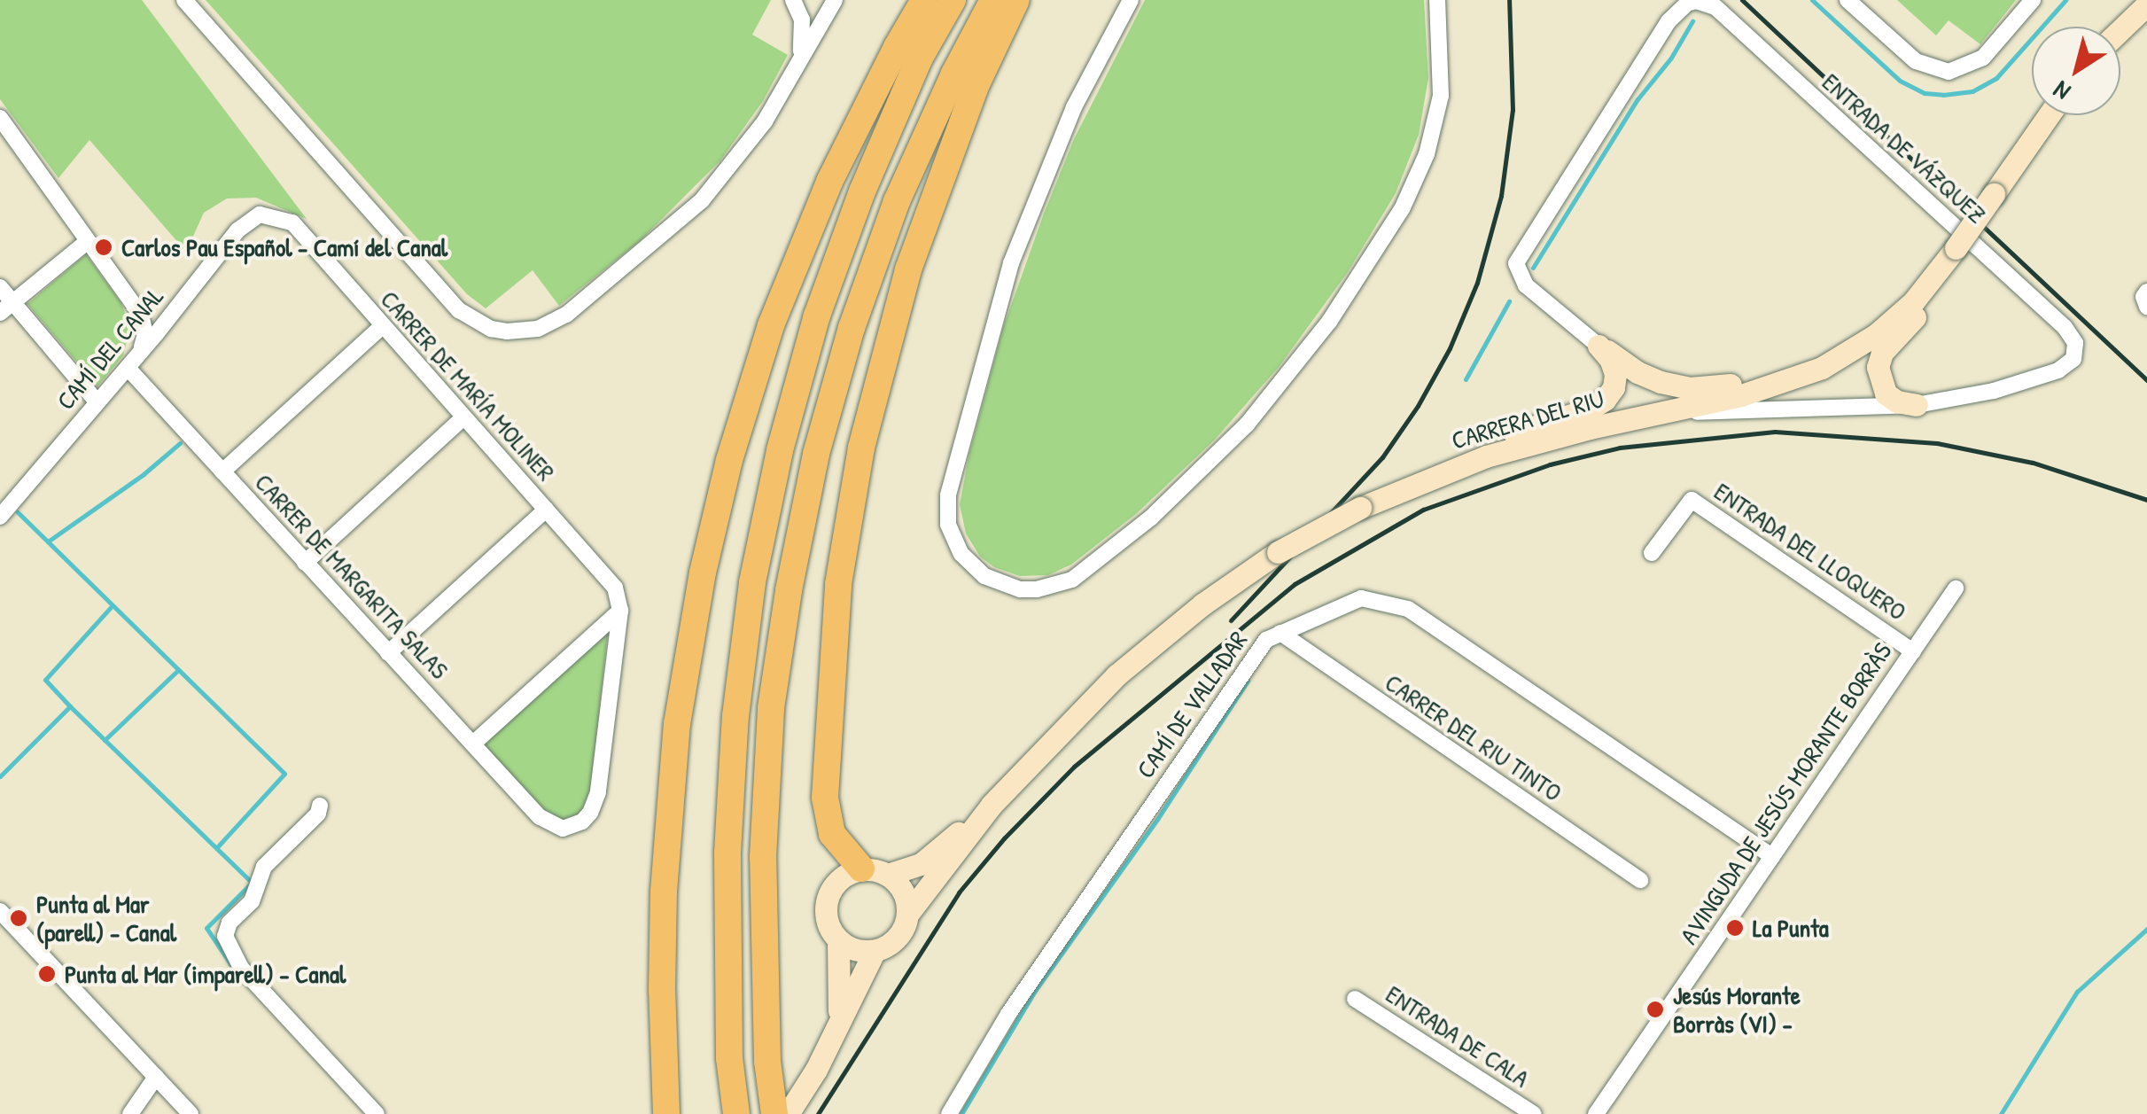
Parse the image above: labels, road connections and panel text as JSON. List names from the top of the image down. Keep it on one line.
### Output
{"streets":{"street":["ENTRADA DE VÁZQUEZ","CAMÍ DEL CANAL","CARRER DE MARÍA MOLINER","CARRERA DEL RIU","ENTRADA DEL LLOQUERO","CARRER DE MARGARITA SALAS","CAMÍ DE VALLADAR","CARRER DEL RIU TINTO","AVINGUDA DE JESÚS MORANTE BORRÀS","ENTRADA DE CALA"]},"crossings":[["ENTRADA DE VÁZQUEZ","CARRERA DEL RIU"],["CAMÍ DEL CANAL","CARRER DE MARÍA MOLINER"],["CAMÍ DEL CANAL","CARRER DE MARGARITA SALAS"],["CARRER DE MARÍA MOLINER","CARRER DE MARGARITA SALAS"],["ENTRADA DEL LLOQUERO","AVINGUDA DE JESÚS MORANTE BORRÀS"],["CAMÍ DE VALLADAR","CARRER DEL RIU TINTO"],["CAMÍ DE VALLADAR","AVINGUDA DE JESÚS MORANTE BORRÀS"]],"places":["Carlos Pau Español - Camí del Canal","Punta al Mar (parell) - Canal","La Punta","Punta al Mar (imparell) - Canal","Jesús Morante Borràs (VI) -"],"north":"bottom left"}
